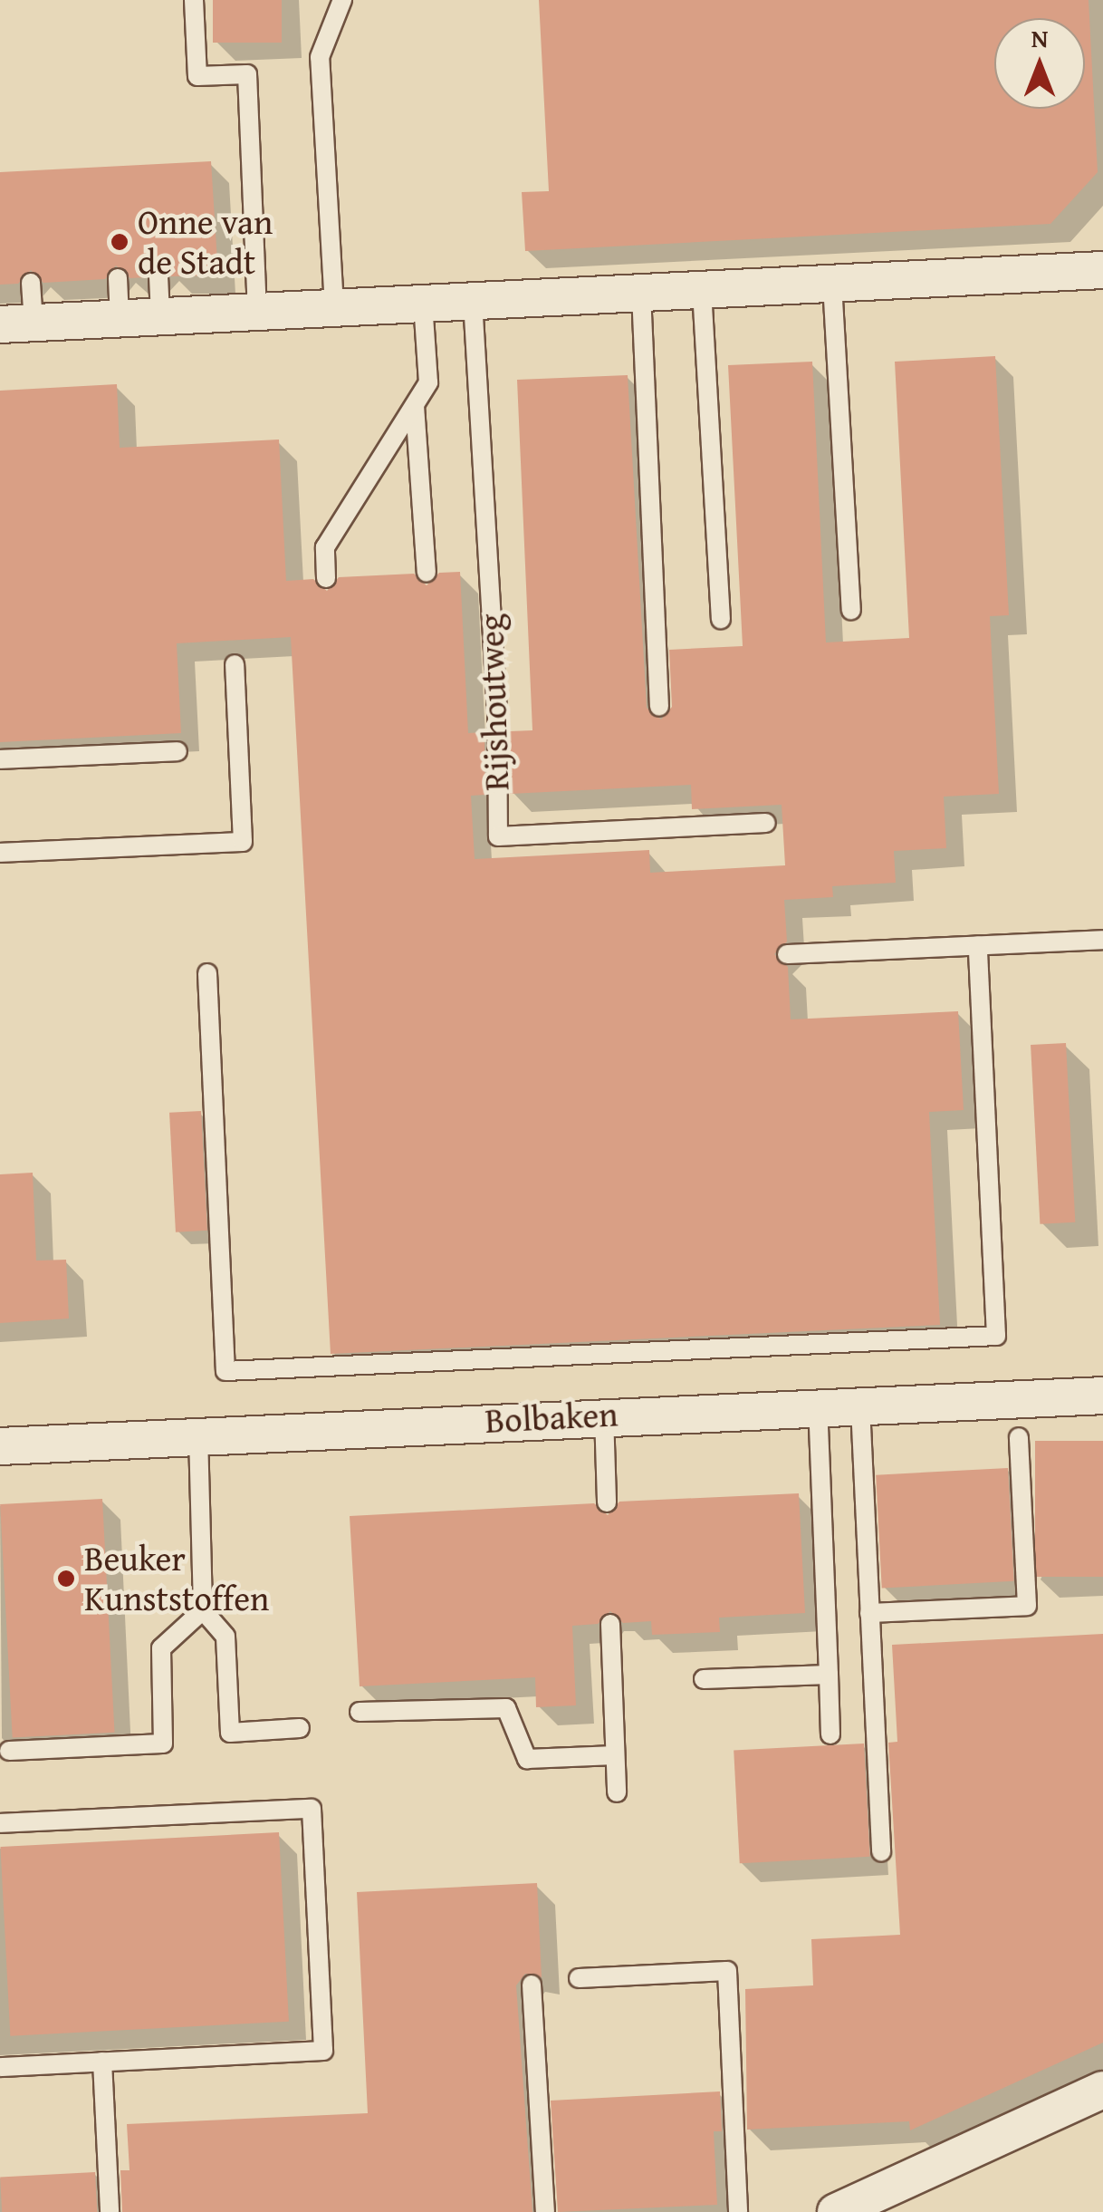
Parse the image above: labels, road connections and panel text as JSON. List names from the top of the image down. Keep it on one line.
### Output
{"streets":{"street":["Bolbaken"],"lane":["Rijshoutweg"]},"places":["Onne van de Stadt","Beuker Kunststoffen"],"north":"top"}
